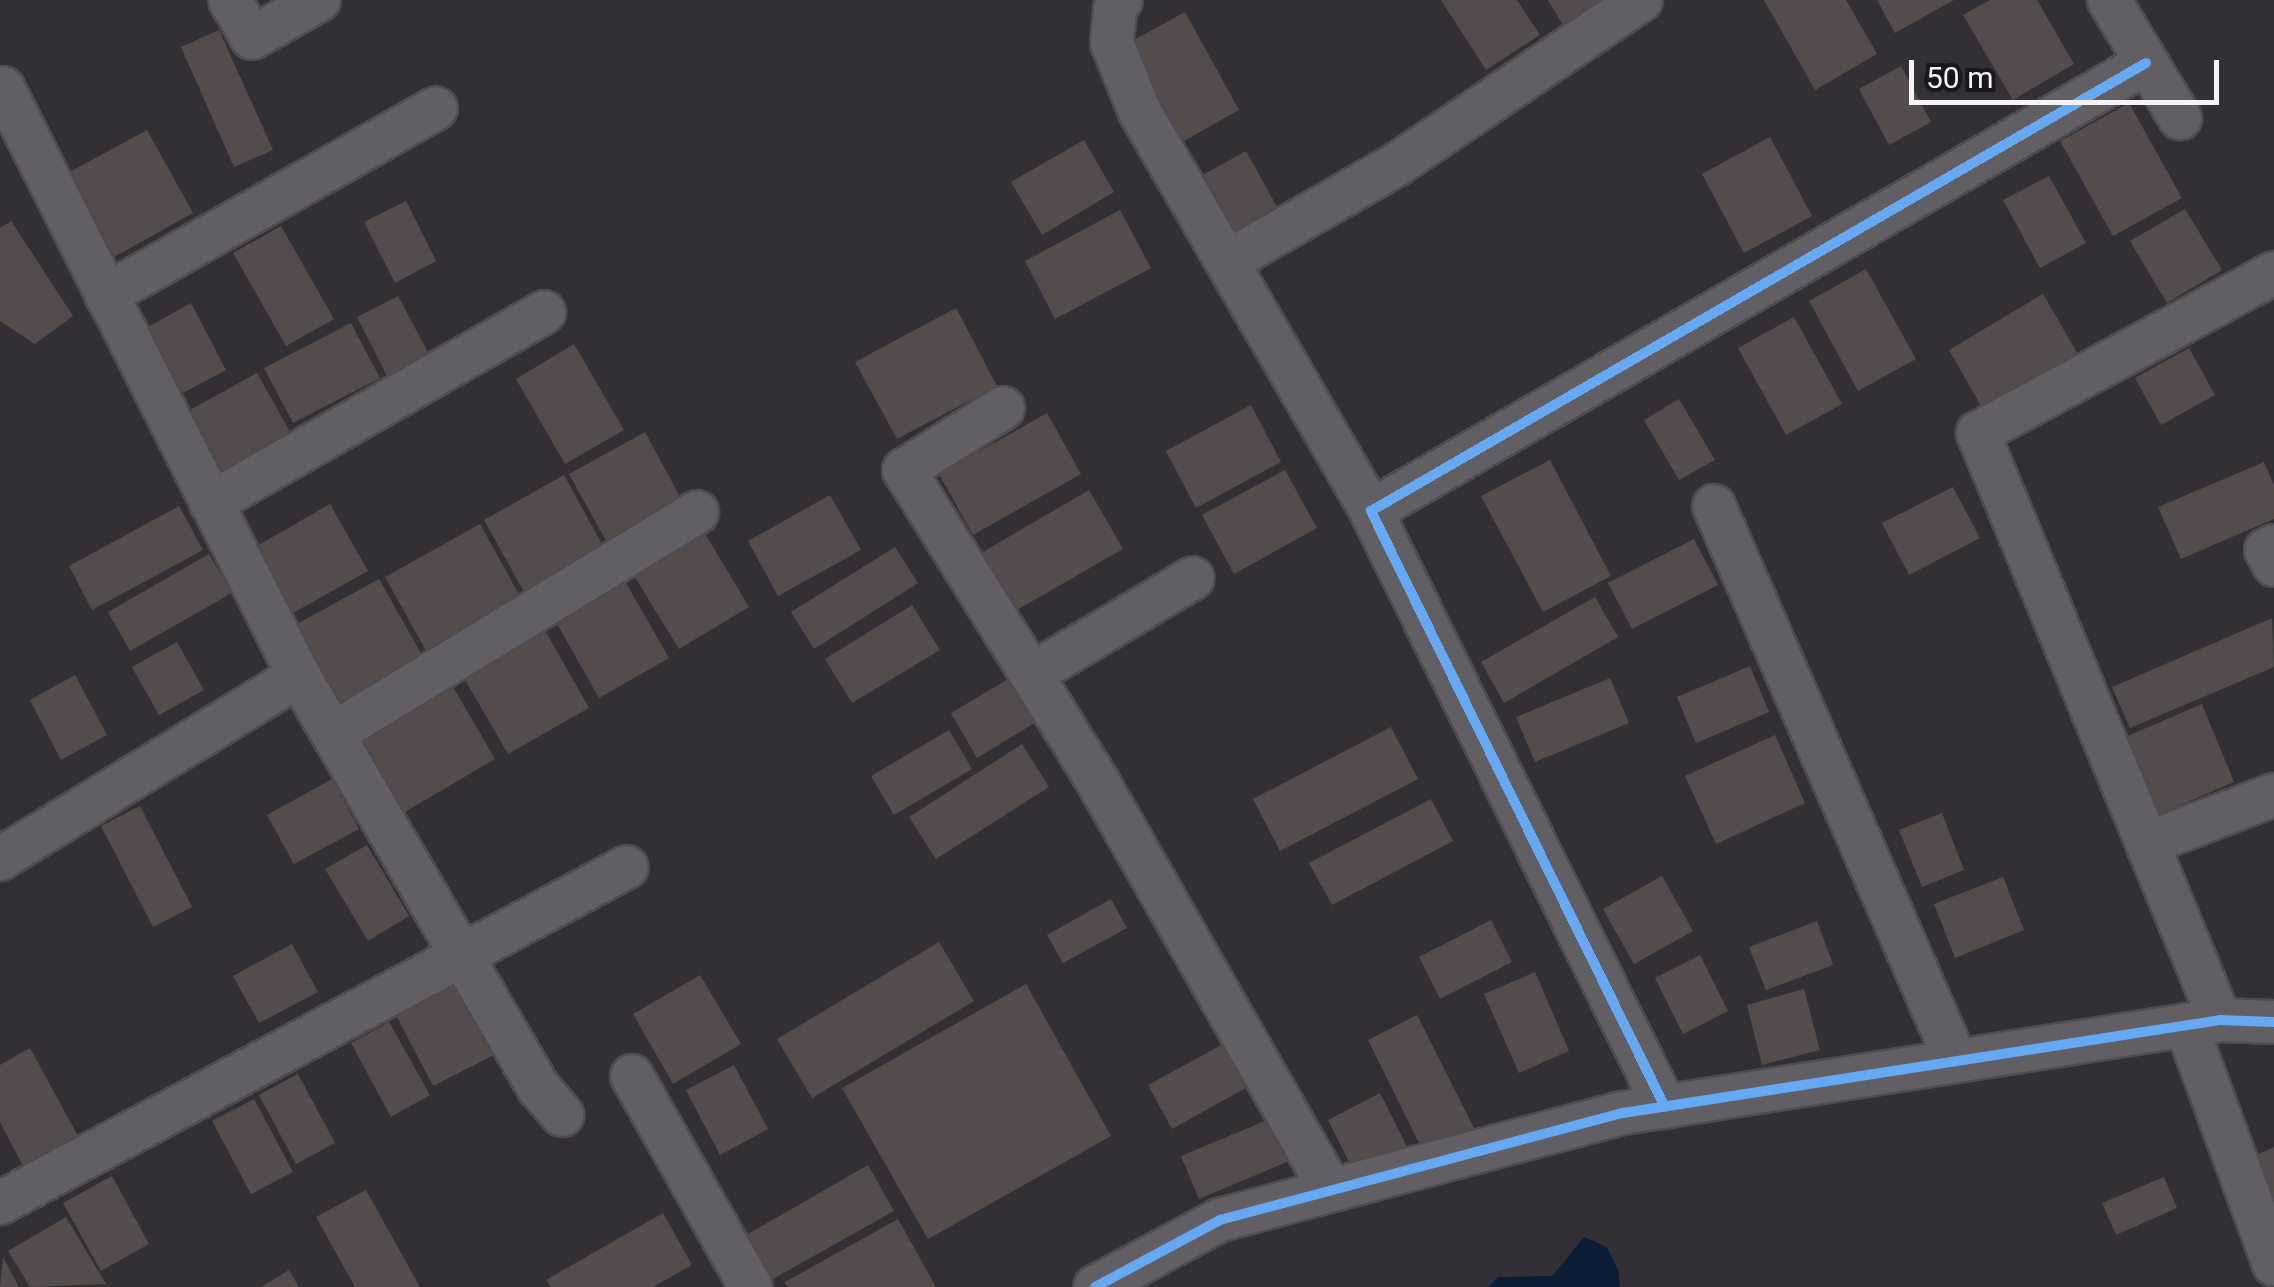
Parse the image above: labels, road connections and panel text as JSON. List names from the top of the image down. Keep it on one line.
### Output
{"scale_bar":"50 m"}
